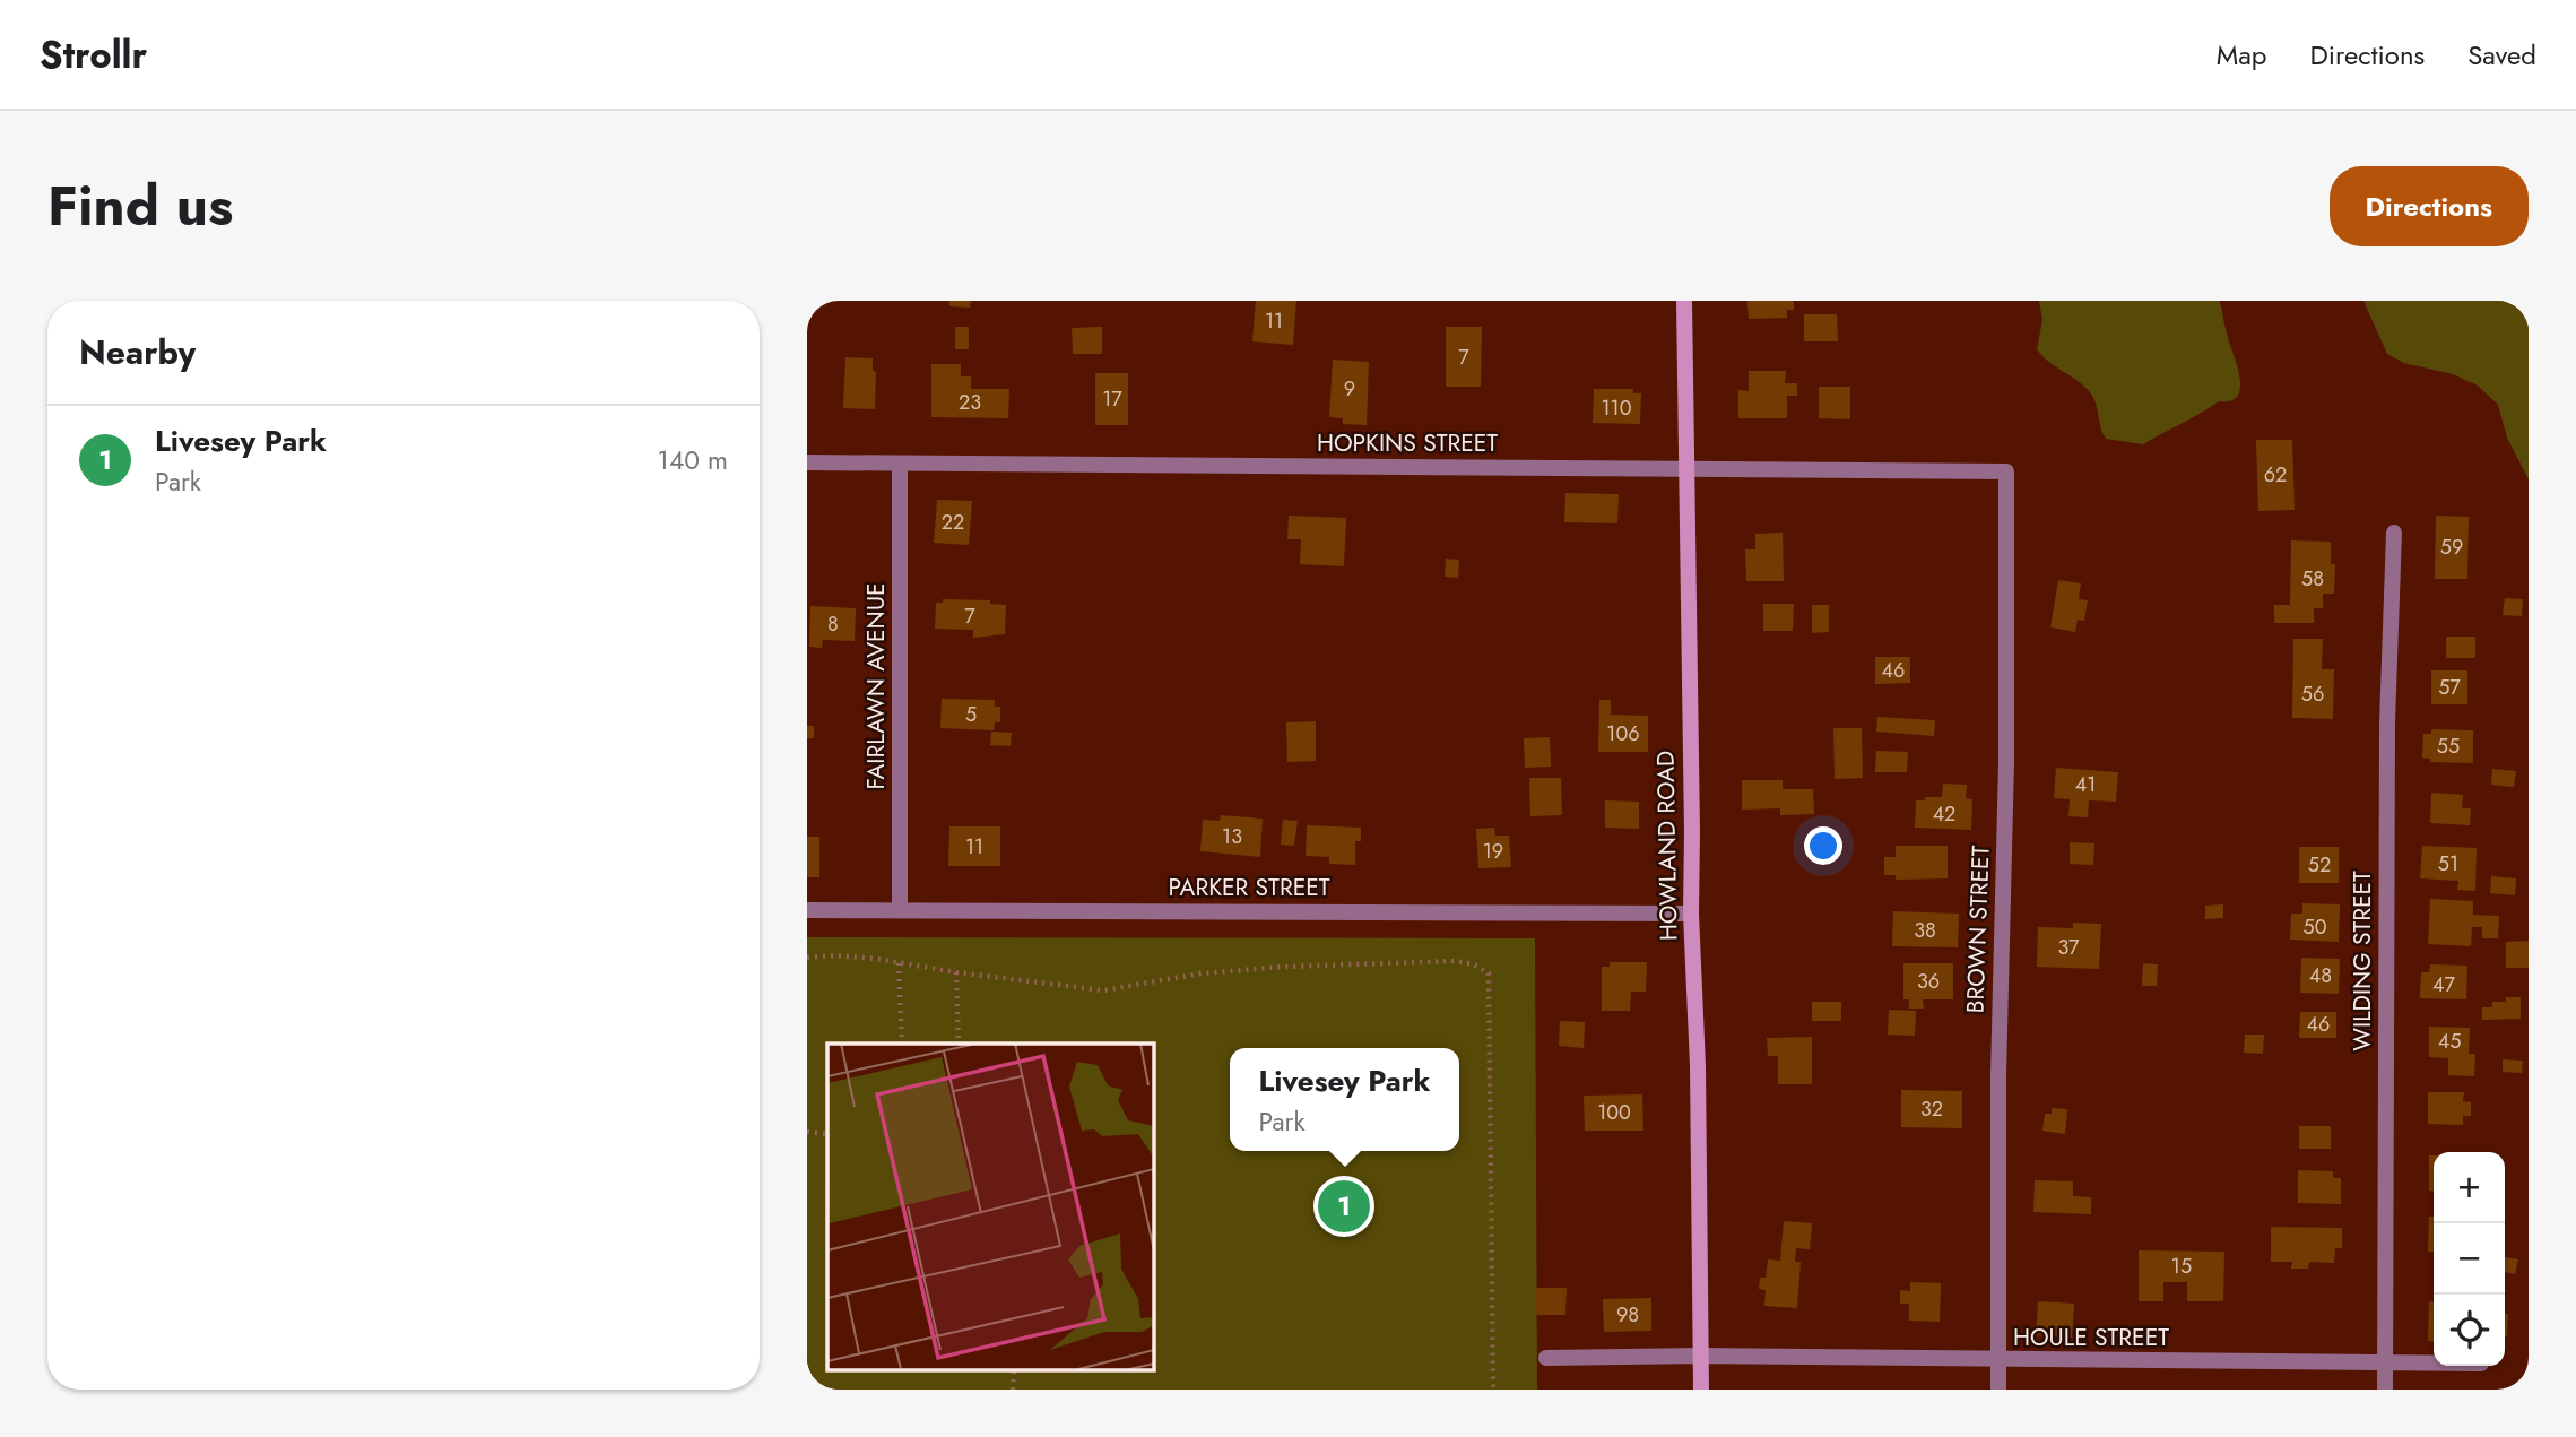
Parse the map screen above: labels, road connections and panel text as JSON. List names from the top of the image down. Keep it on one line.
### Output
{"streets":{"main road":["HOWLAND ROAD"],"street":["HOPKINS STREET","FAIRLAWN AVENUE","PARKER STREET","BROWN STREET","WILDING STREET","HOULE STREET"]},"crossings":[["HOPKINS STREET","FAIRLAWN AVENUE"],["HOPKINS STREET","HOWLAND ROAD"],["HOPKINS STREET","BROWN STREET"],["FAIRLAWN AVENUE","PARKER STREET"],["HOWLAND ROAD","PARKER STREET"],["HOWLAND ROAD","HOULE STREET"],["BROWN STREET","HOULE STREET"],["WILDING STREET","HOULE STREET"]],"house_numbers":["11","7","9","17","23","110","62","22","59","58","7","8","46","57","56","5","106","55","41","42","13","11","19","51","52","50","38","37","48","36","47","46","45","32","100","15","98"],"page":{"header":"Strollr","nav":["Map","Directions","Saved"],"title":"Find us","buttons":"Directions","heading":"Nearby","list":[{"mark":"1","name":"Livesey Park","note":"Park","value":"140 m"}],"popup":["Livesey Park","Park"],"map_buttons":["+","−"],"pins":"1"}}
